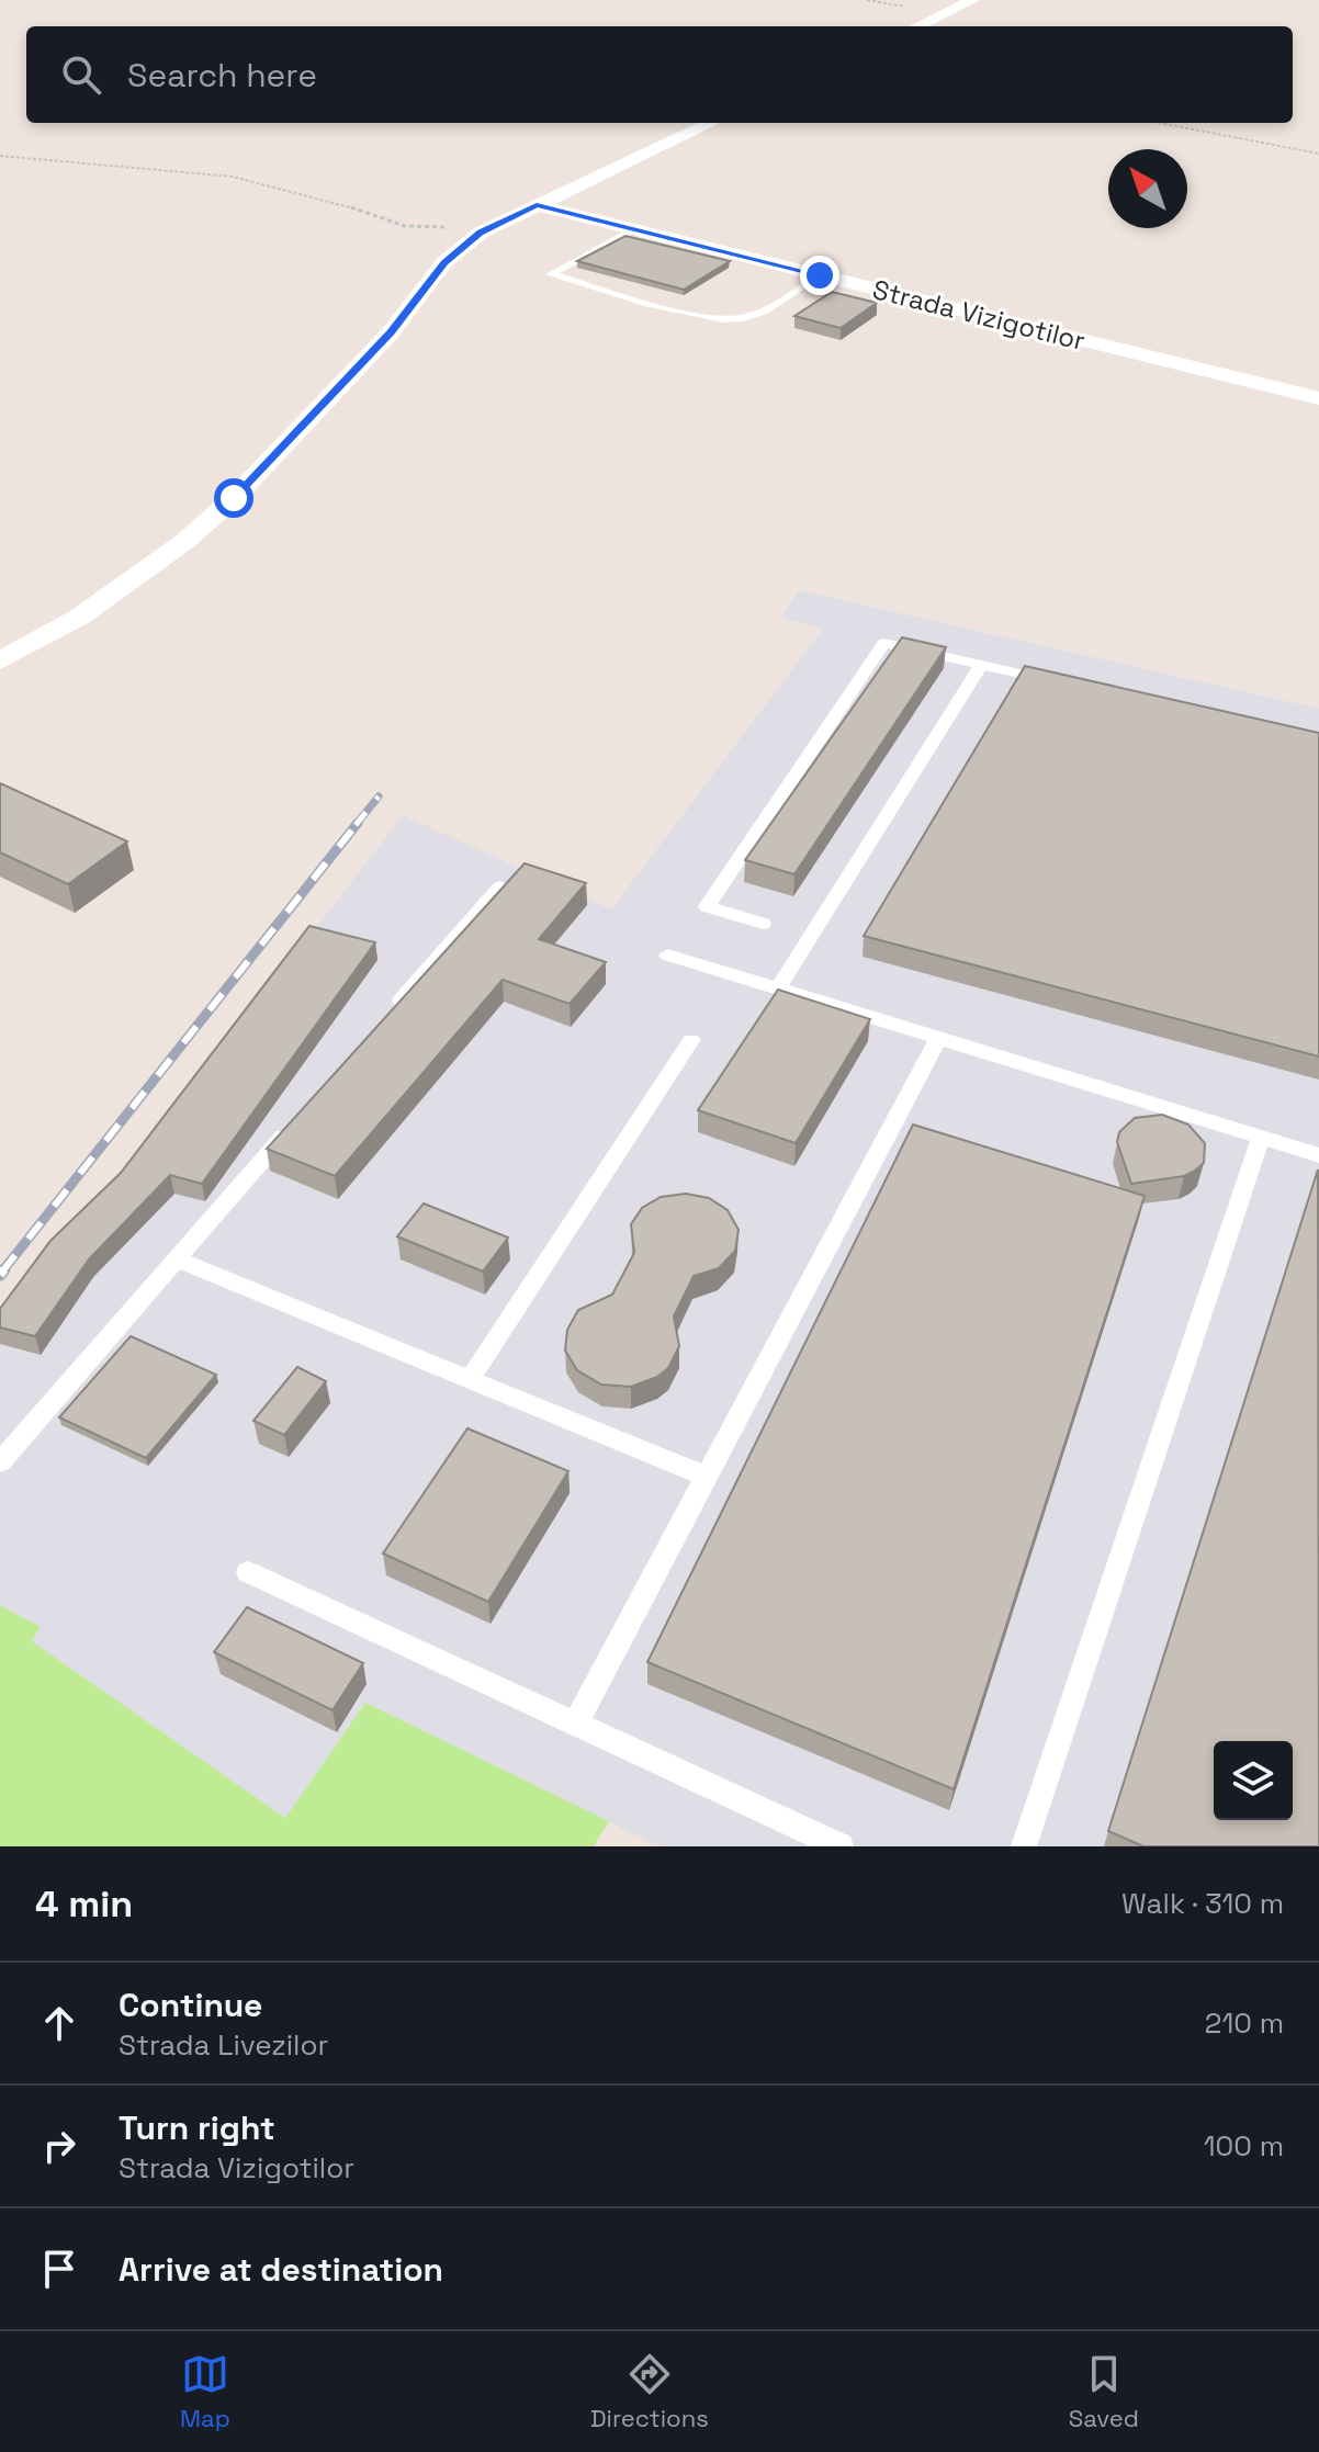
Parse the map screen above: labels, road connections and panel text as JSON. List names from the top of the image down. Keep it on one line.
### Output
{"streets":{"street":["Strada Vizigotilor"]},"north":"top left","page":{"search":"Search here","heading":["4 min","Walk · 310 m"],"list":[["Continue","Strada Livezilor","210 m"],["Turn right","Strada Vizigotilor","100 m"],"Arrive at destination"],"nav":["Map","Directions","Saved"]}}
